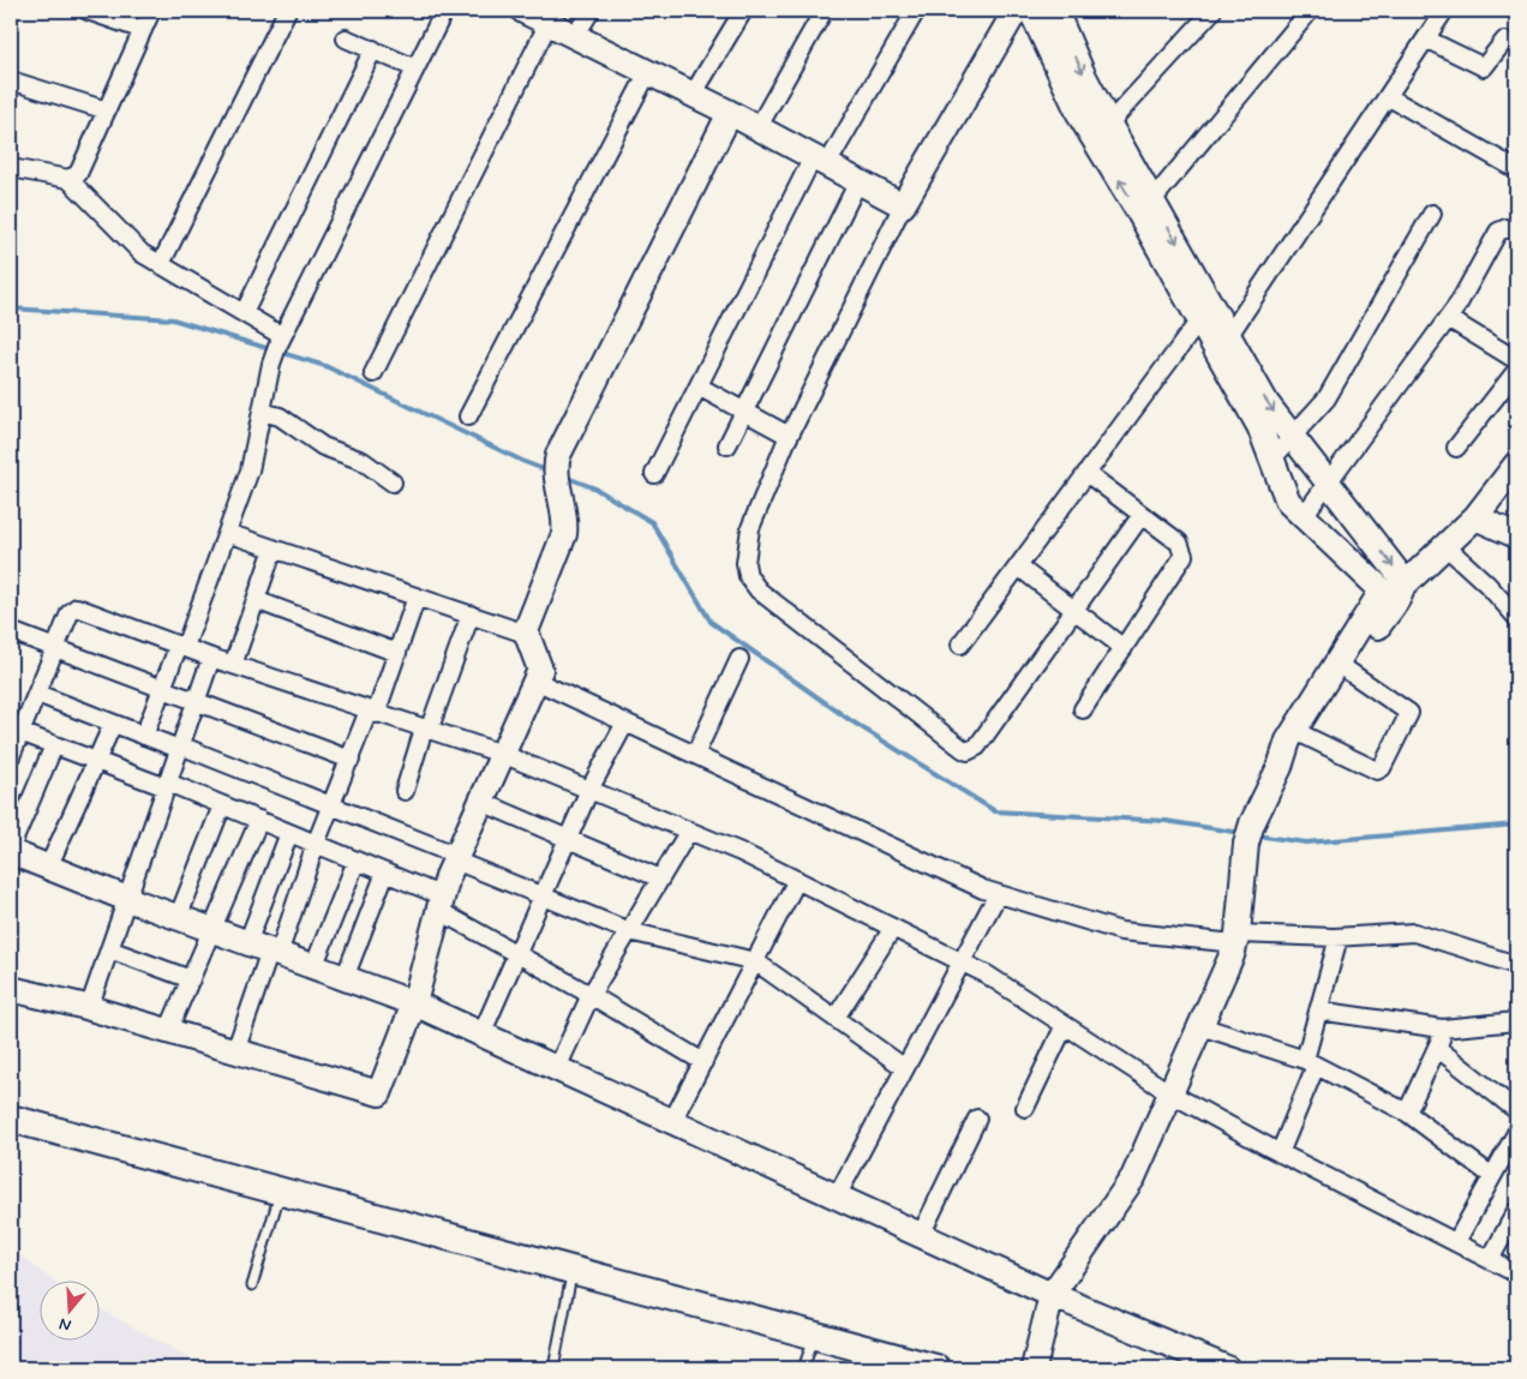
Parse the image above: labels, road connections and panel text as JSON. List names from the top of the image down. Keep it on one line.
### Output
{"north":"bottom"}
